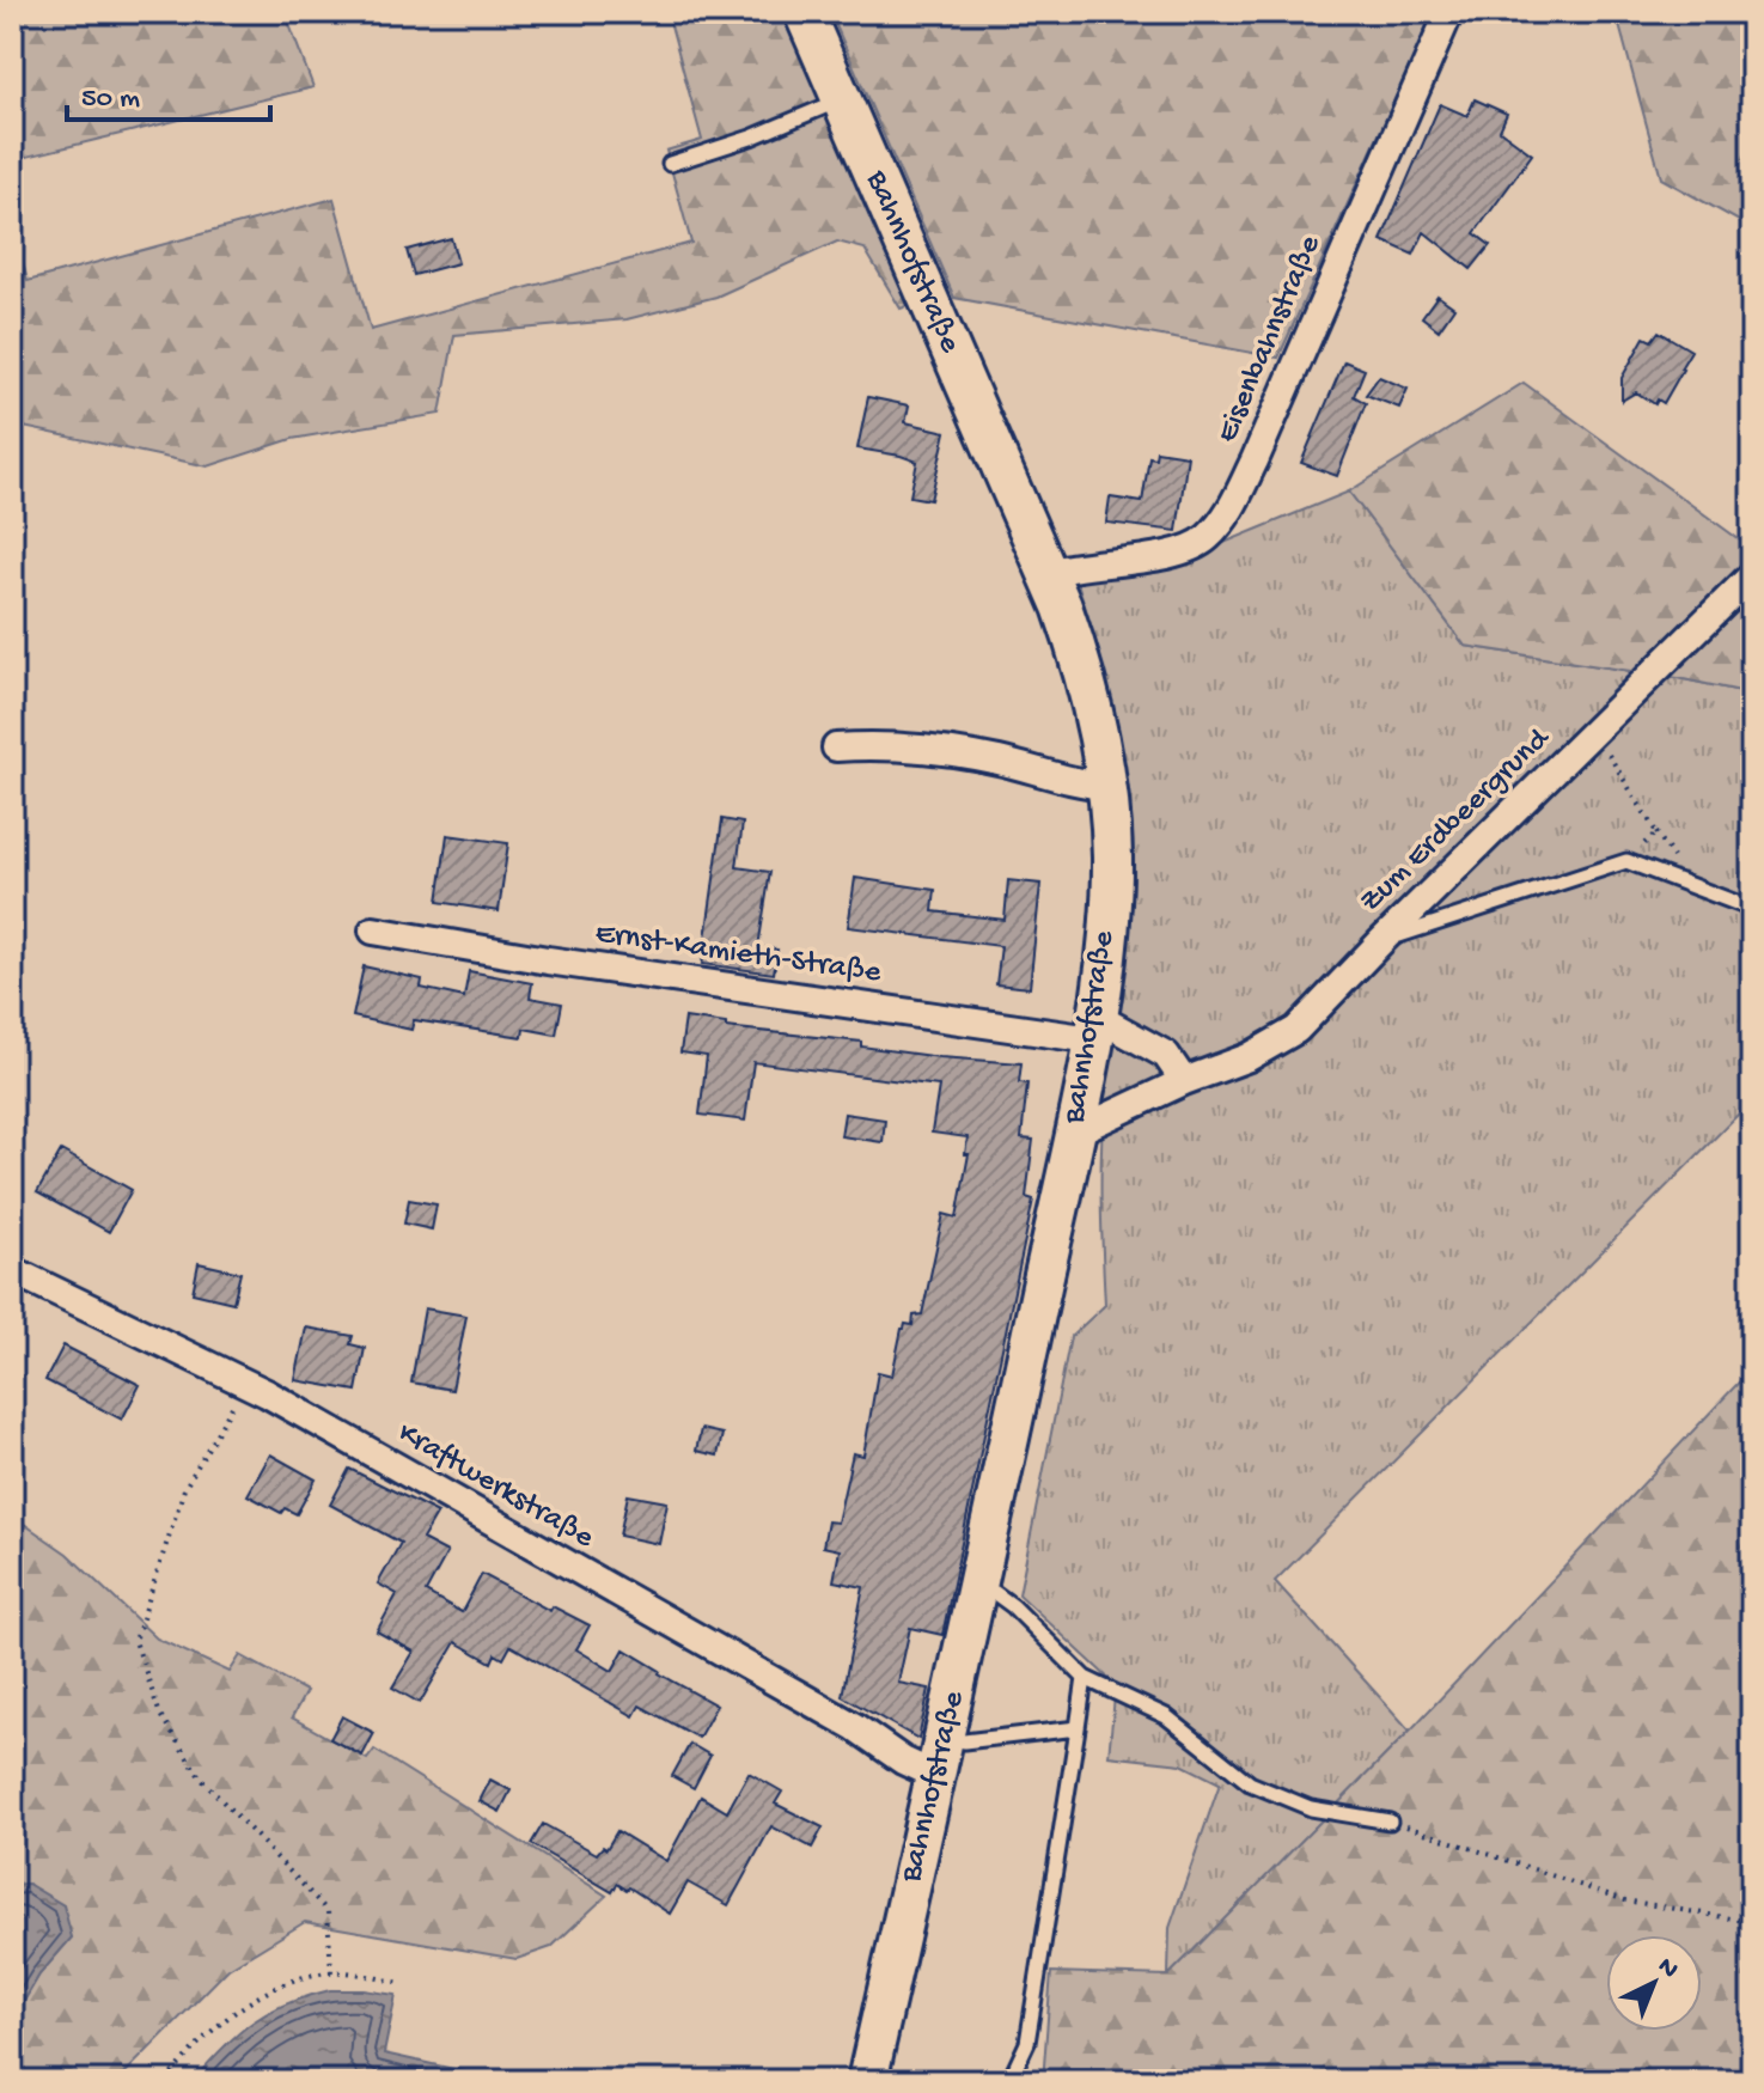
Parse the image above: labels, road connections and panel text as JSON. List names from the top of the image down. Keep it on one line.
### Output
{"streets":{"main road":["Bahnhofstraße"],"street":["Eisenbahnstraße","Zum Erdbeergrund","Ernst-Kamieth-Straße","Kraftwerkstraße"]},"crossings":[["Bahnhofstraße","Eisenbahnstraße"],["Bahnhofstraße","Zum Erdbeergrund"],["Bahnhofstraße","Ernst-Kamieth-Straße"],["Bahnhofstraße","Kraftwerkstraße"]],"scale_bar":"50 m","north":"top right"}
